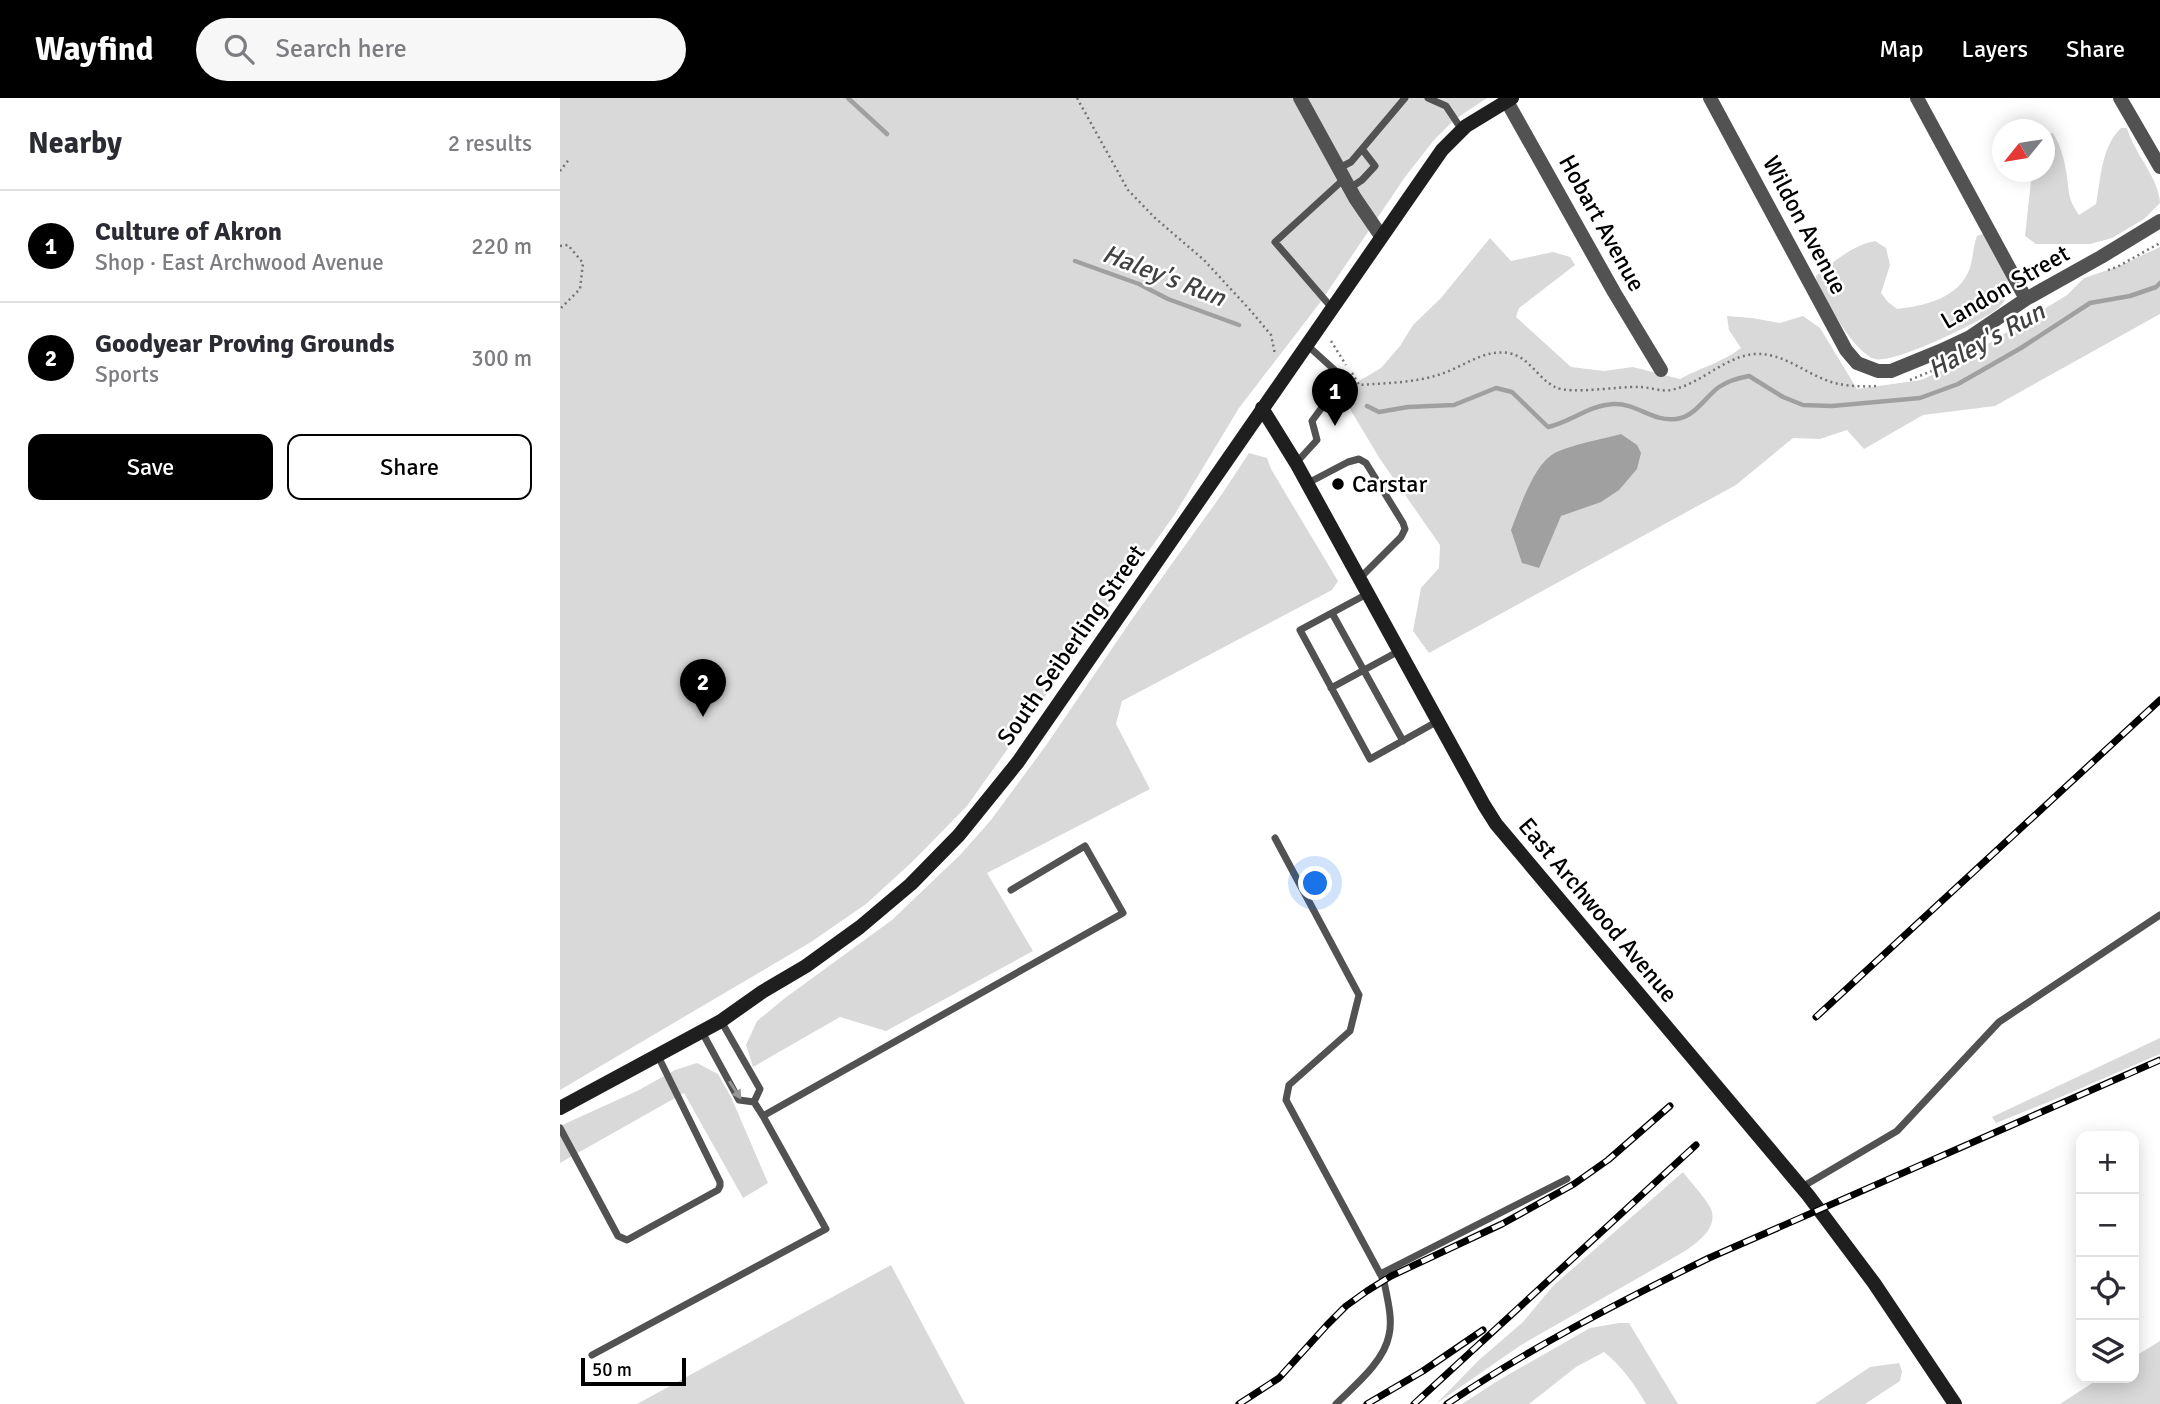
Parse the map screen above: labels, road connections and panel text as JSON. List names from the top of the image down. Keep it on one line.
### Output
{"streets":{"main road":["South Seiberling Street","East Archwood Avenue"],"street":["Hobart Avenue","Wildon Avenue","Landon Street"]},"crossings":[["Hobart Avenue","South Seiberling Street"],["Wildon Avenue","Landon Street"],["South Seiberling Street","East Archwood Avenue"]],"water":["Haley's Run"],"places":["Carstar"],"scale_bar":"50 m","north":"bottom left","page":{"header":"Wayfind","search":"Search here","nav":["Map","Layers","Share"],"heading":["Nearby","2 results"],"list":[{"mark":"1","name":"Culture of Akron","note":"Shop · East Archwood Avenue","value":"220 m"},{"mark":"2","name":"Goodyear Proving Grounds","note":"Sports","value":"300 m"}],"pins":["1","2"],"buttons":["Save","Share"],"map_buttons":["+","−"],"scale":"50 m"}}
